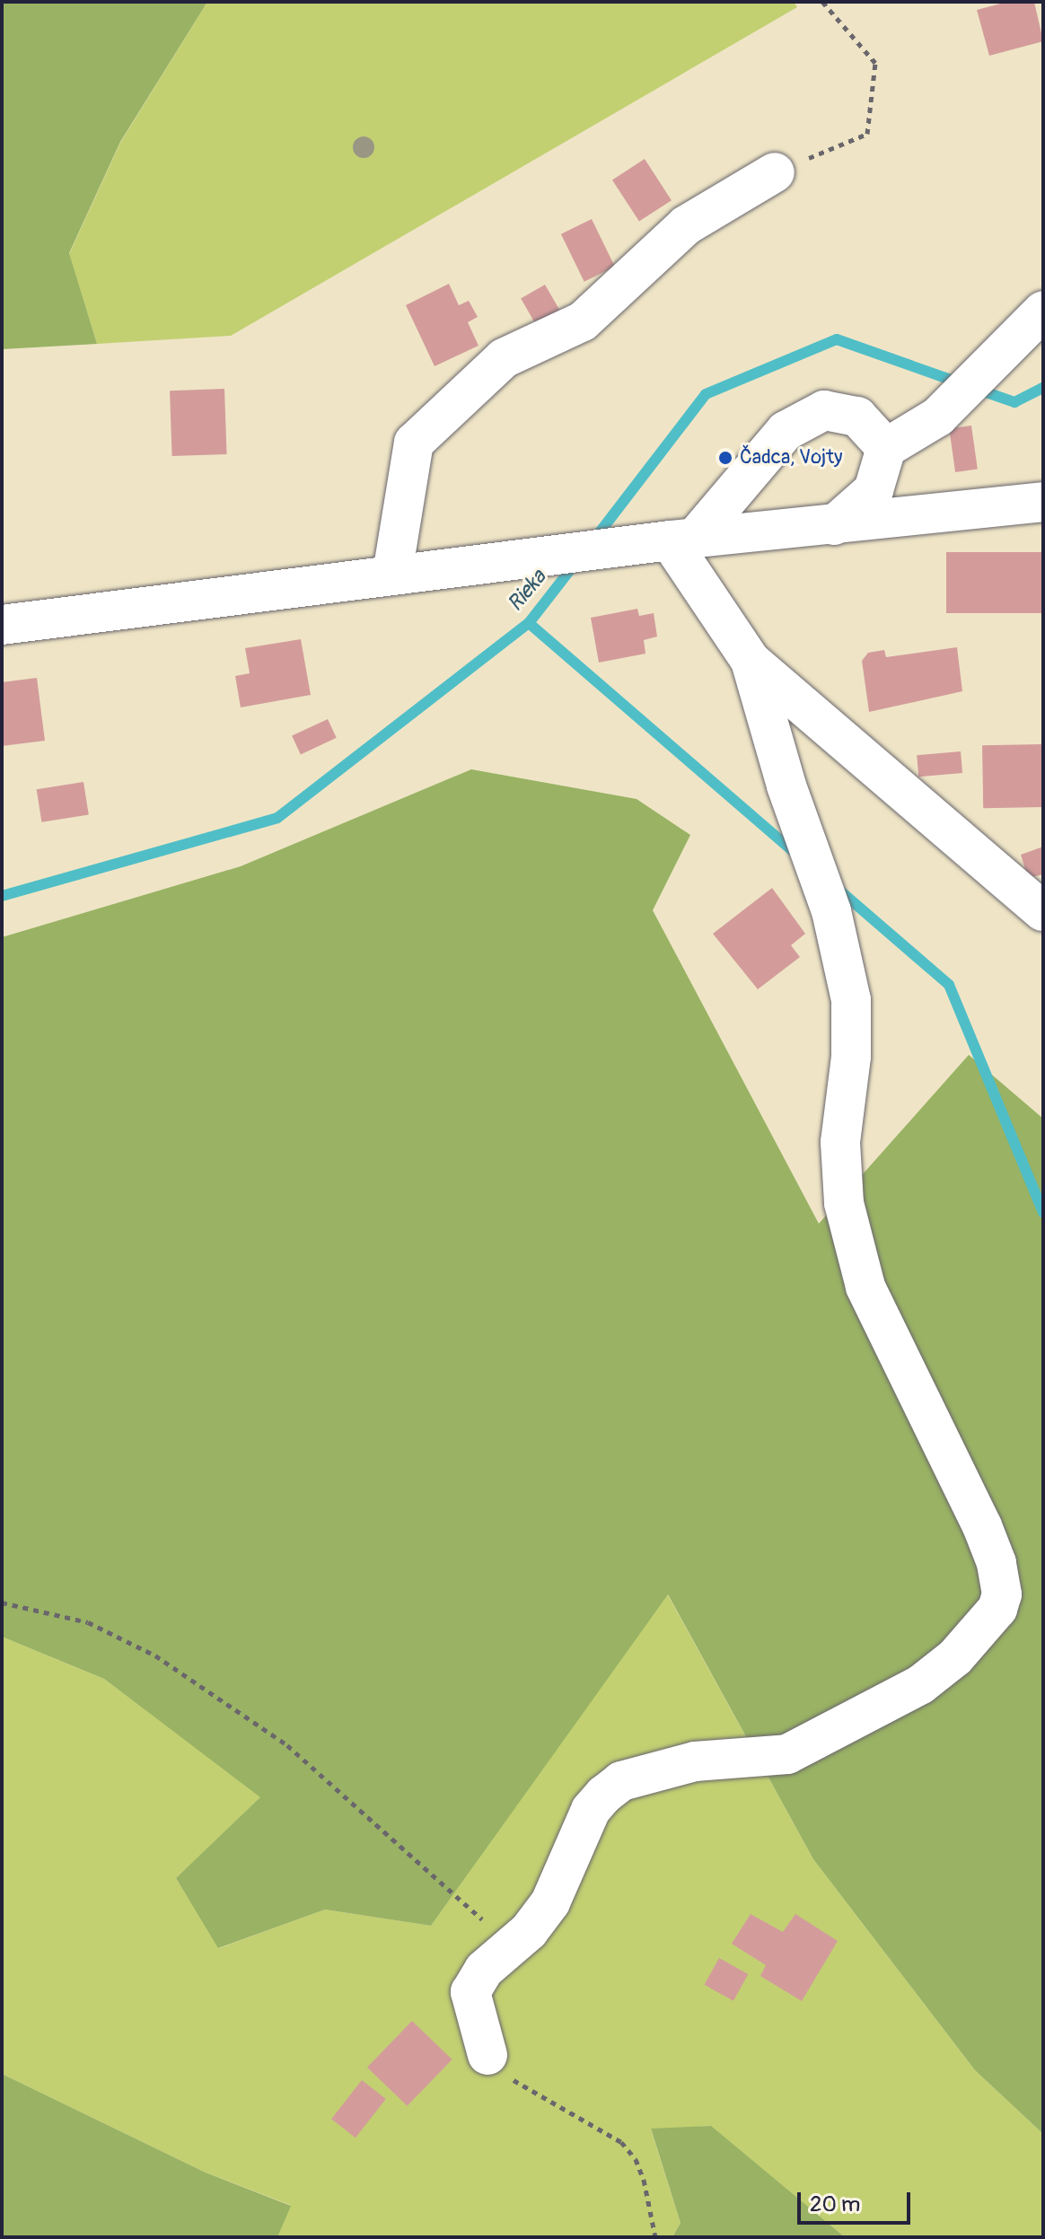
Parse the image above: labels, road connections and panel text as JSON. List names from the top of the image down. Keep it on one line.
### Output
{"water":["Rieka"],"places":["Čadca, Vojty"],"scale_bar":"20 m"}
